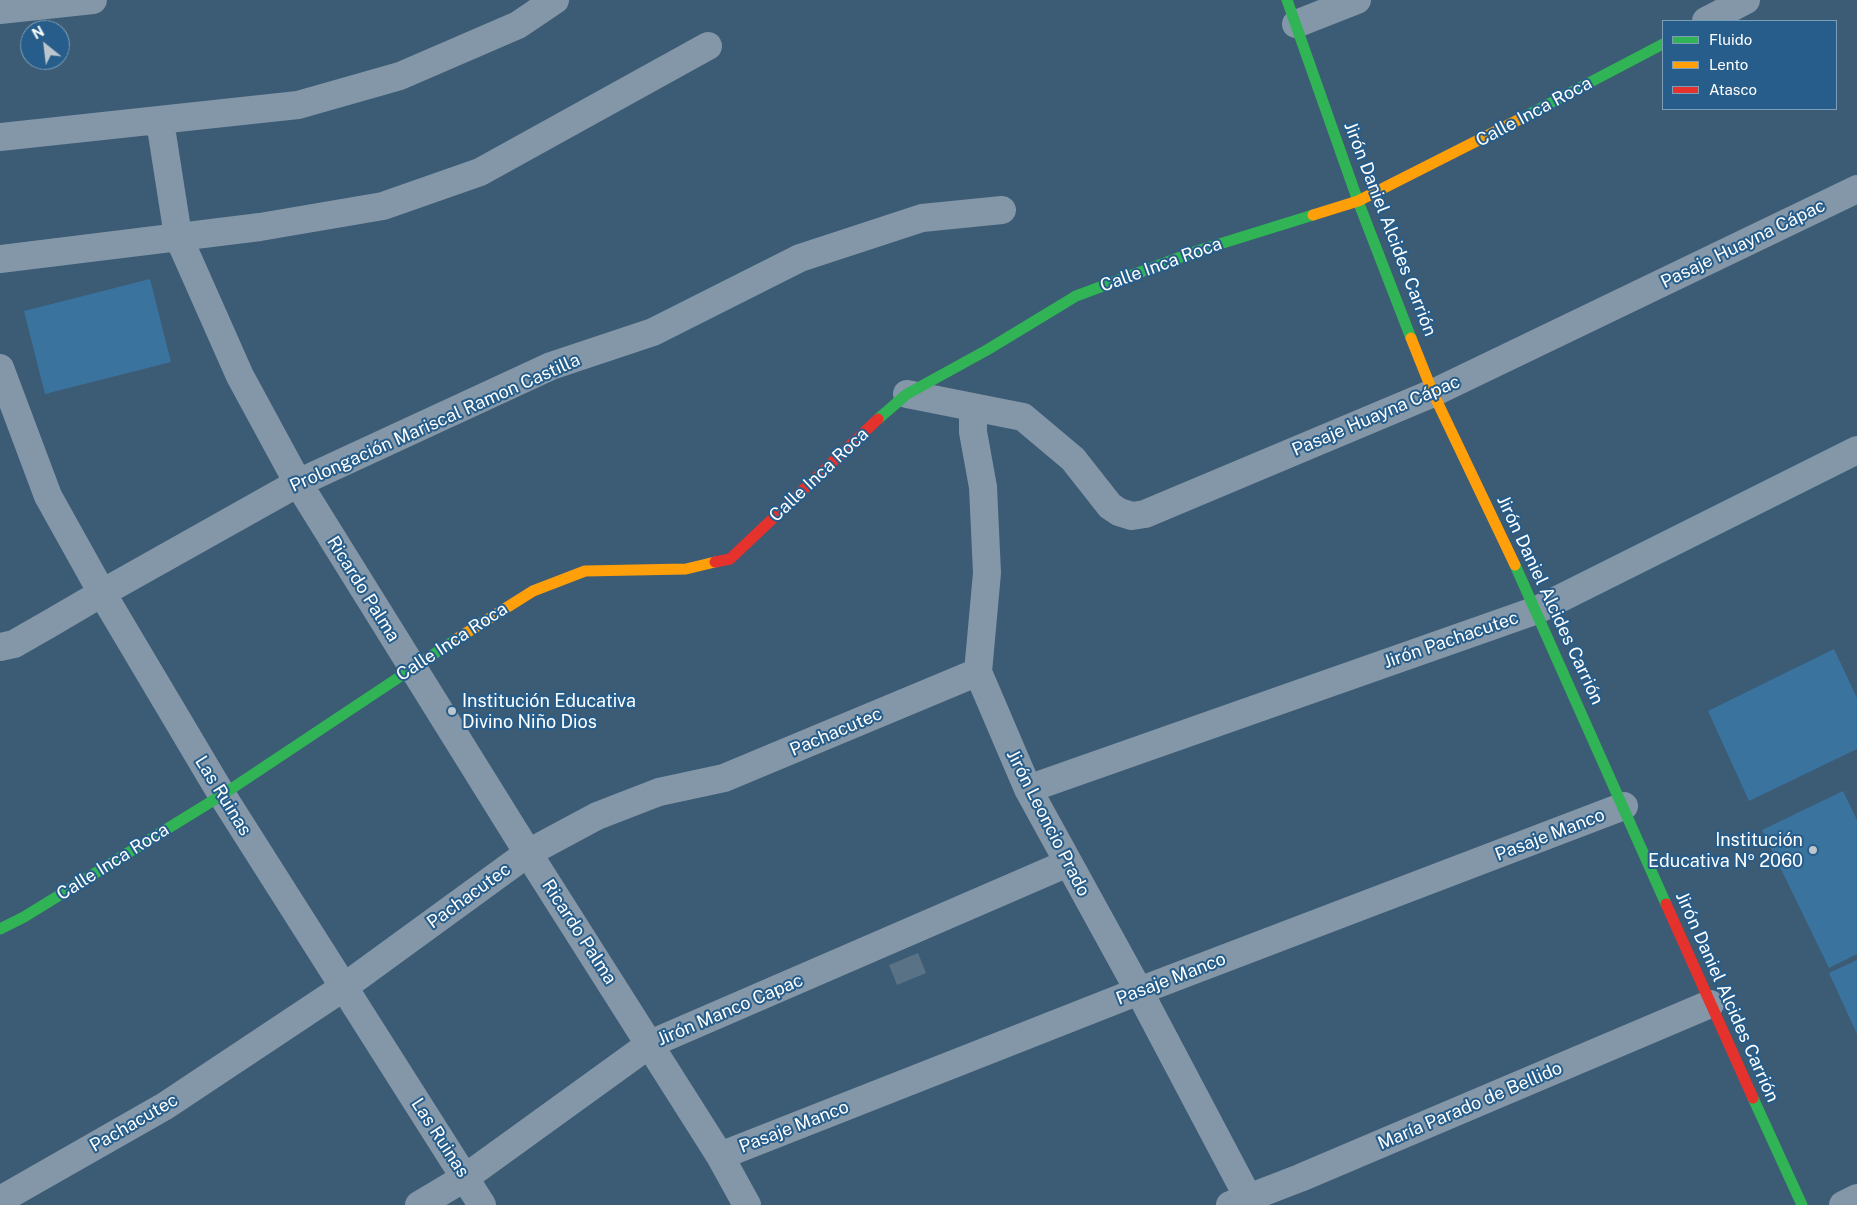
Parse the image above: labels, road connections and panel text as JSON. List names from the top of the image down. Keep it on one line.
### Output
{"streets":{"street":["Calle Inca Roca","Jirón Daniel Alcides Carrión","Pasaje Huayna Cápac","Prolongación Mariscal Ramon Castilla","Ricardo Palma","Jirón Pachacutec","Pachacutec","Las Ruinas","Jirón Leoncio Prado","Pasaje Manco","Jirón Manco Capac","María Parado de Bellido"]},"crossings":[["Calle Inca Roca","Jirón Daniel Alcides Carrión"],["Calle Inca Roca","Pasaje Huayna Cápac"],["Calle Inca Roca","Ricardo Palma"],["Calle Inca Roca","Las Ruinas"],["Jirón Daniel Alcides Carrión","Pasaje Huayna Cápac"],["Jirón Daniel Alcides Carrión","Jirón Pachacutec"],["Jirón Daniel Alcides Carrión","Pasaje Manco"],["Jirón Daniel Alcides Carrión","María Parado de Bellido"],["Pasaje Huayna Cápac","Jirón Leoncio Prado"],["Prolongación Mariscal Ramon Castilla","Ricardo Palma"],["Prolongación Mariscal Ramon Castilla","Las Ruinas"],["Ricardo Palma","Pachacutec"],["Ricardo Palma","Pasaje Manco"],["Ricardo Palma","Jirón Manco Capac"],["Jirón Pachacutec","Jirón Leoncio Prado"],["Pachacutec","Las Ruinas"],["Pachacutec","Jirón Leoncio Prado"],["Las Ruinas","Jirón Manco Capac"],["Jirón Leoncio Prado","Pasaje Manco"],["Jirón Leoncio Prado","Jirón Manco Capac"],["Jirón Leoncio Prado","María Parado de Bellido"]],"places":["Institución Educativa Divino Niño Dios","Institución Educativa Nº 2060"],"legend":["Fluido","Lento","Atasco"],"north":"top left"}
